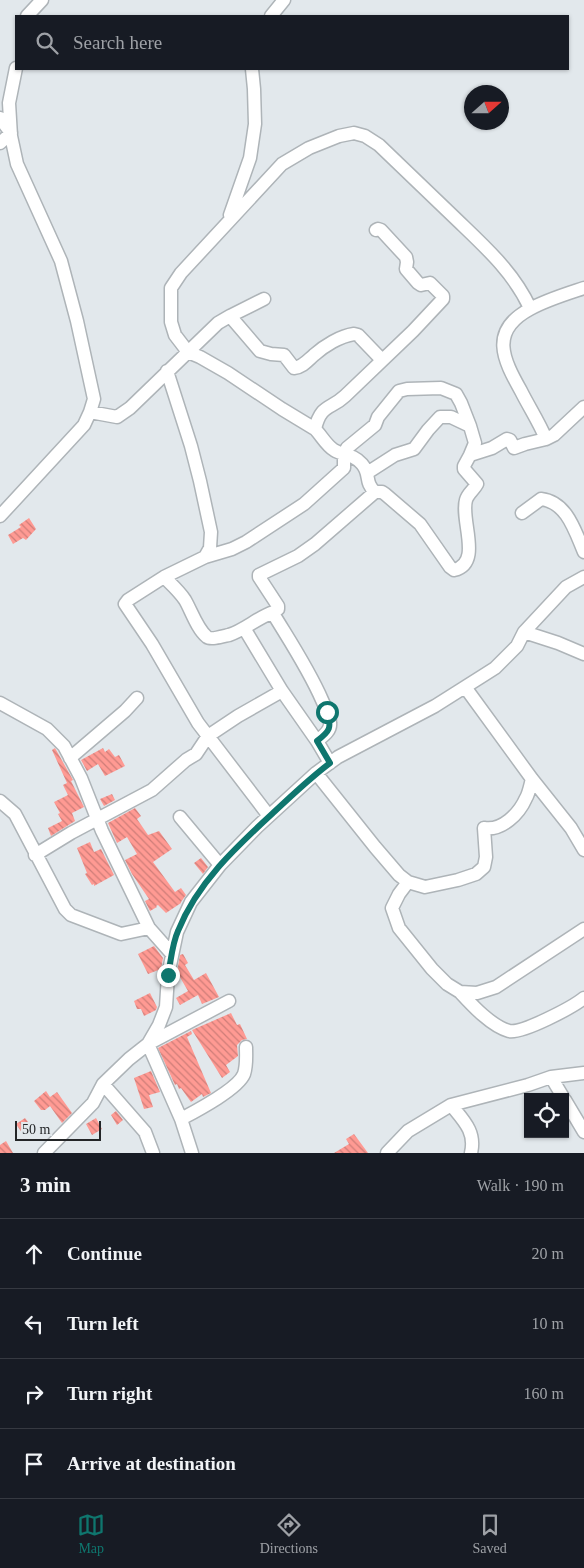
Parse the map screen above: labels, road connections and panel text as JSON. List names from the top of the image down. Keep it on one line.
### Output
{"scale_bar":"50 m","north":"right","page":{"search":"Search here","scale":"50 m","heading":["3 min","Walk · 190 m"],"list":[["Continue","20 m"],["Turn left","10 m"],["Turn right","160 m"],"Arrive at destination"],"nav":["Map","Directions","Saved"]}}
